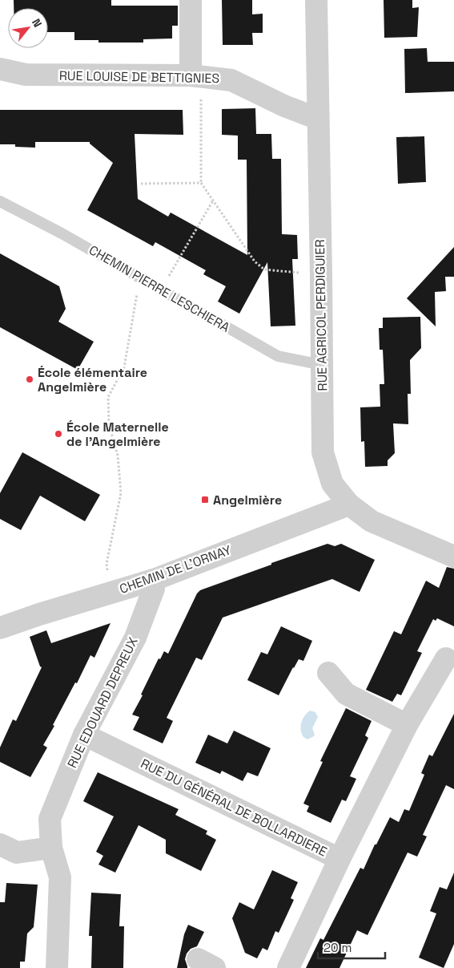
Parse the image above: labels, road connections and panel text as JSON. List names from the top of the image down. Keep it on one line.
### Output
{"streets":{"street":["RUE LOUISE DE BETTIGNIES","RUE AGRICOL PERDIGUIER","CHEMIN DE L'ORNAY","RUE EDOUARD DEPREUX","RUE DU GÉNÉRAL DE BOLLARDIERE"],"lane":["CHEMIN PIERRE LESCHIERA"]},"crossings":[["RUE LOUISE DE BETTIGNIES","RUE AGRICOL PERDIGUIER"],["CHEMIN PIERRE LESCHIERA","RUE AGRICOL PERDIGUIER"],["RUE AGRICOL PERDIGUIER","CHEMIN DE L'ORNAY"],["CHEMIN DE L'ORNAY","RUE EDOUARD DEPREUX"],["RUE EDOUARD DEPREUX","RUE DU GÉNÉRAL DE BOLLARDIERE"]],"places":{"other":["École élémentaire Angelmière","École Maternelle de l'Angelmière"],"transit":["Angelmière"]},"scale_bar":"20 m","north":"top right"}
